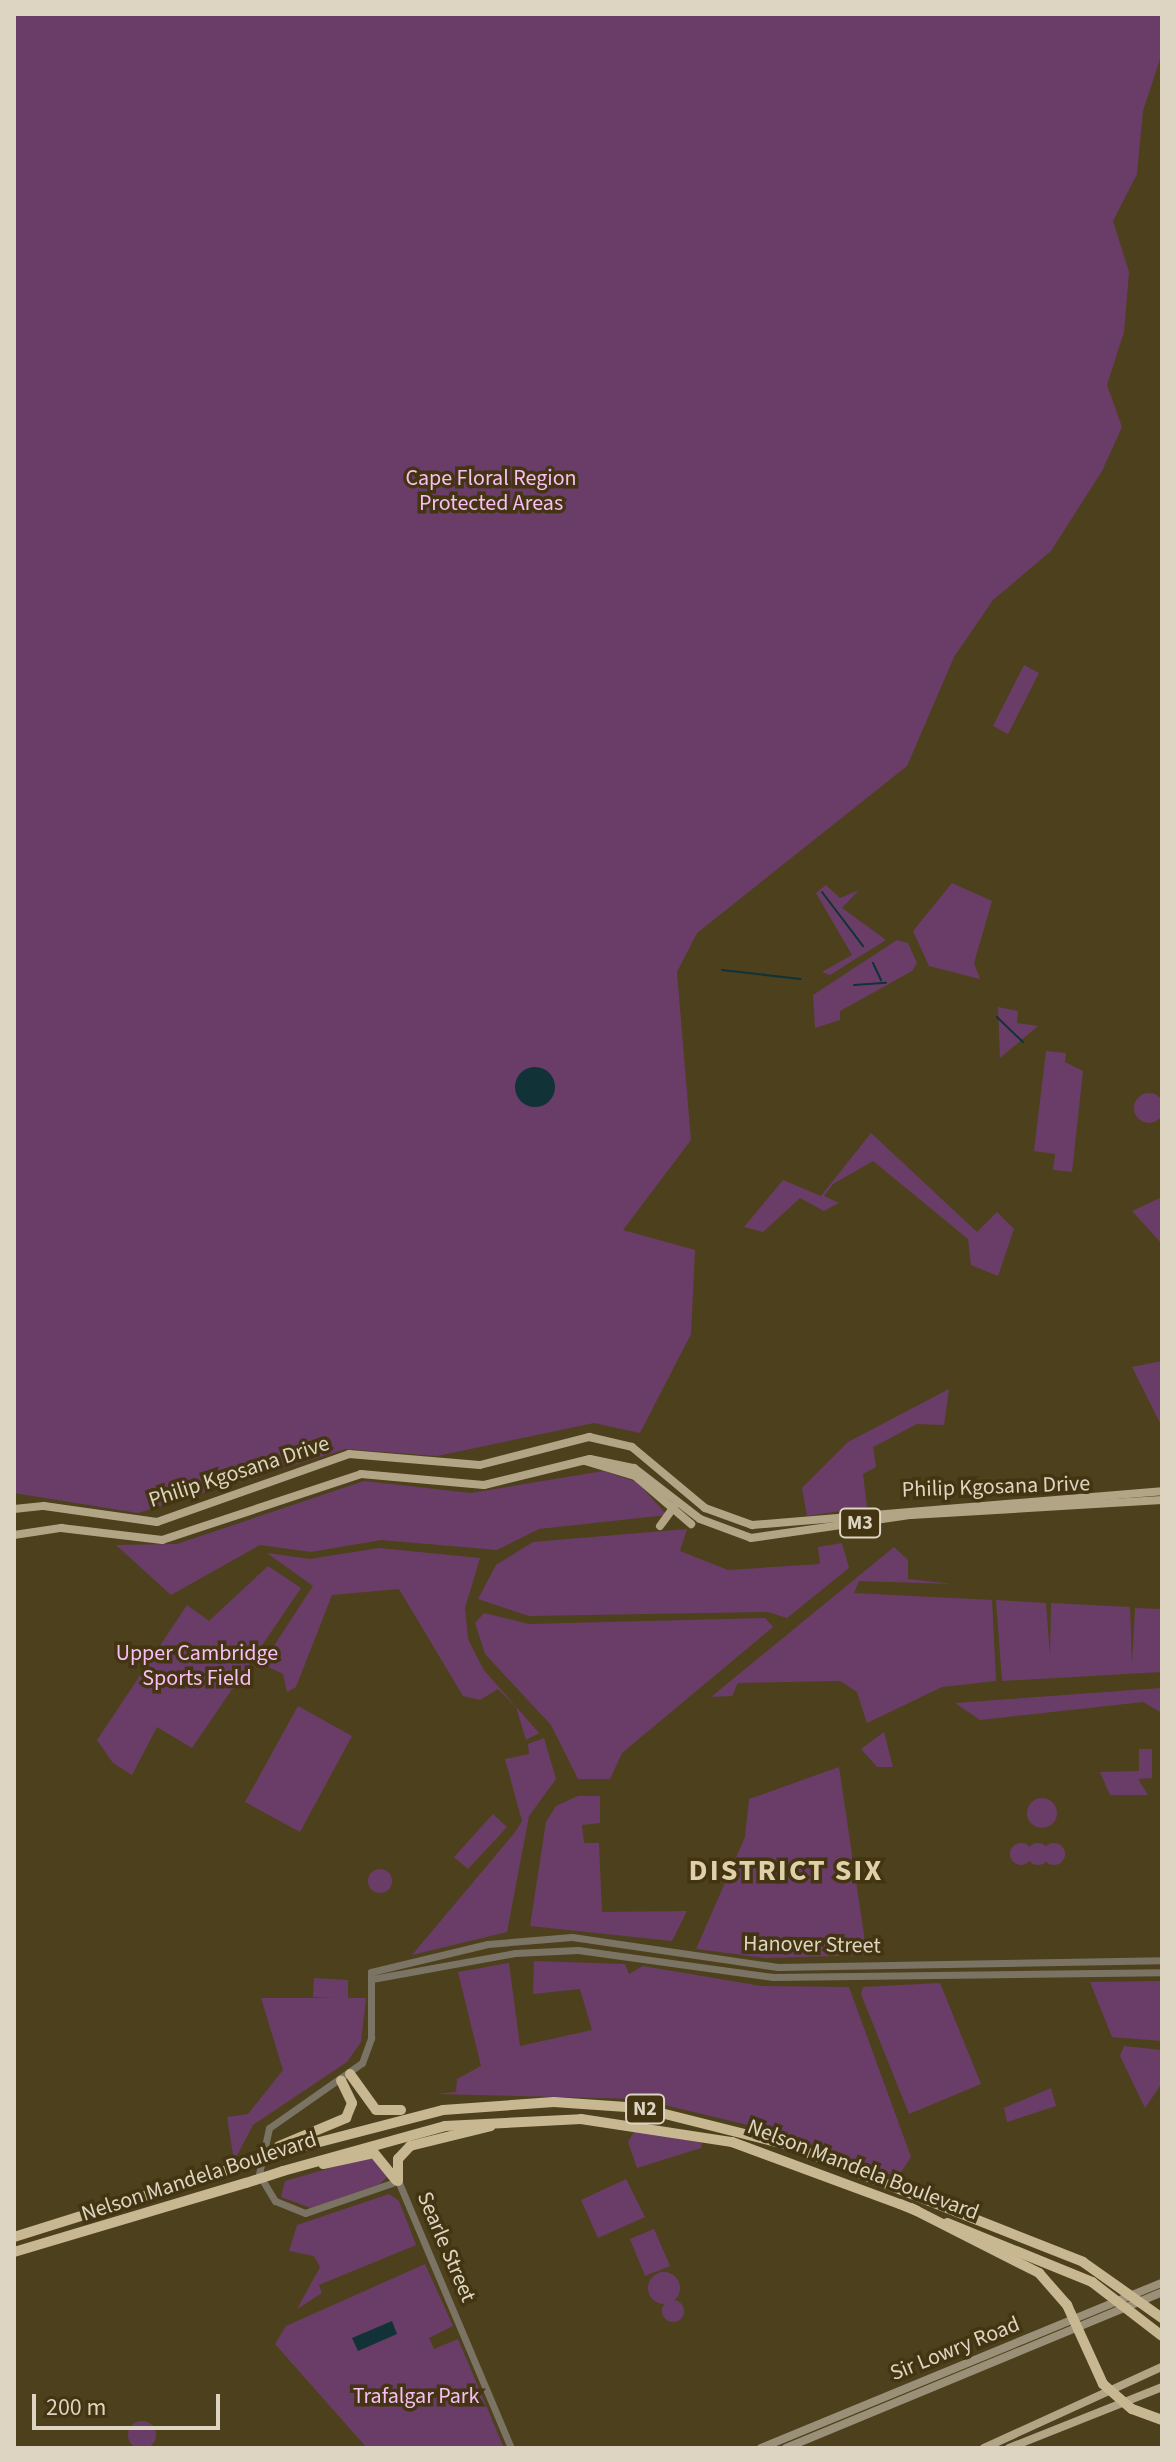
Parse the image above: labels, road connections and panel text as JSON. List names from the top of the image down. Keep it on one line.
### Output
{"streets":{"highway":["N2","Nelson Mandela Boulevard"],"main road":["Philip Kgosana Drive","M3","Sir Lowry Road"],"street":["Hanover Street","Searle Street"]},"crossings":[["Hanover Street","Searle Street"]],"districts":["DISTRICT SIX"],"parks":["Cape Floral Region Protected Areas","Upper Cambridge Sports Field","Trafalgar Park"],"scale_bar":"200 m"}
